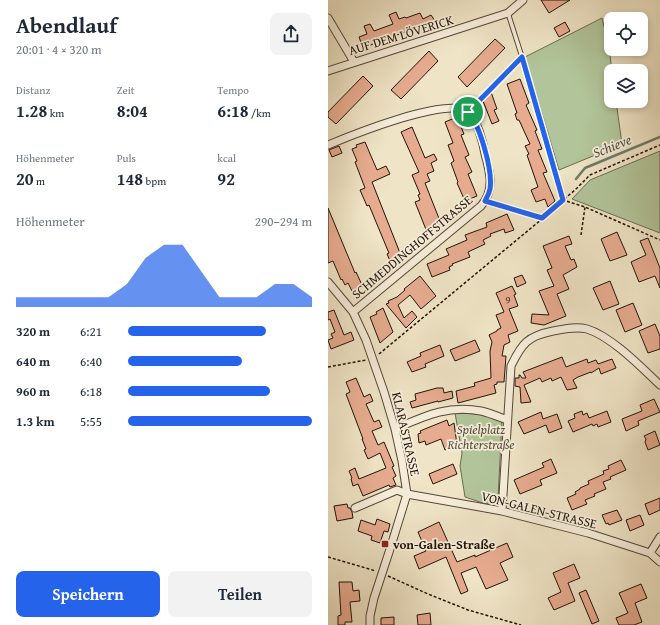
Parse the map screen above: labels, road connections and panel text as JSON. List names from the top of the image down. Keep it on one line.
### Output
{"streets":{"street":["AUF DEM LÖVERICK","SCHMEDDINGHOFFSTRASSE","KLARASTRASSE","VON-GALEN-STRASSE"]},"crossings":[["SCHMEDDINGHOFFSTRASSE","KLARASTRASSE"],["KLARASTRASSE","VON-GALEN-STRASSE"]],"water":["Schieve"],"parks":["Spielplatz Richterstraße"],"places":{"transit":["von-Galen-Straße"]},"house_numbers":["9"],"page":{"heading":["Abendlauf","20:01 · 4 × 320 m"],"stats":[["Distanz","1.28 km"],["Zeit","8:04"],["Tempo","6:18 /km"],["Höhenmeter","20 m"],["Puls","148 bpm"],["kcal","92"]],"chart":["Höhenmeter","290–294 m"],"list":[{"name":"320 m","note":"6:21"},{"name":"640 m","note":"6:40"},{"name":"960 m","note":"6:18"},{"name":"1.3 km","note":"5:55"}],"buttons":["Speichern","Teilen"]}}
